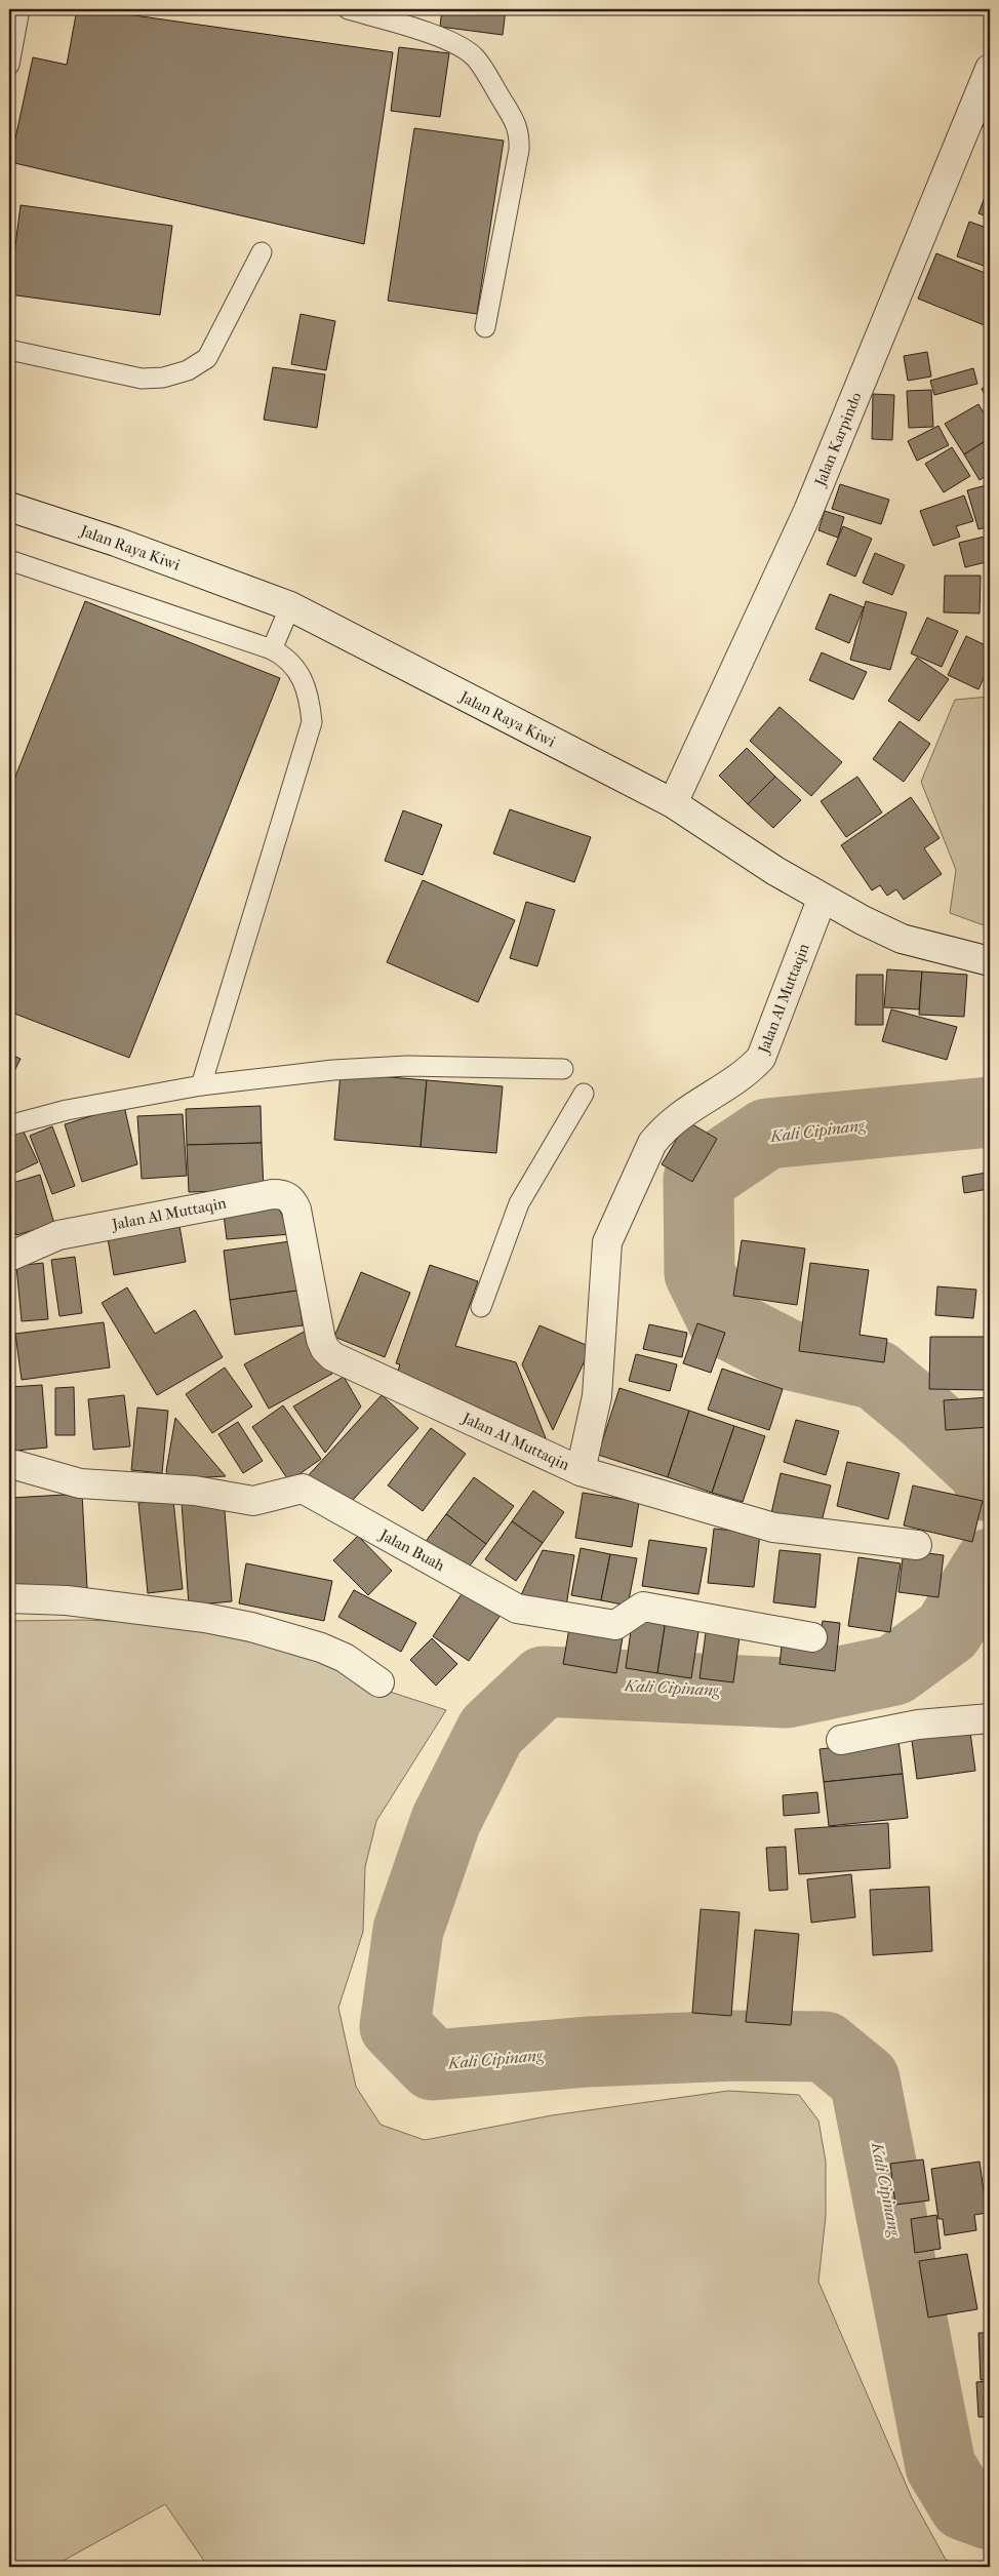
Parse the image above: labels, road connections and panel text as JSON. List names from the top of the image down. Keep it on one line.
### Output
{"streets":{"street":["Jalan Karpindo","Jalan Raya Kiwi","Jalan Al Muttaqin","Jalan Buah"]},"crossings":[["Jalan Karpindo","Jalan Raya Kiwi"],["Jalan Raya Kiwi","Jalan Al Muttaqin"]],"water":["Kali Cipinang"]}
